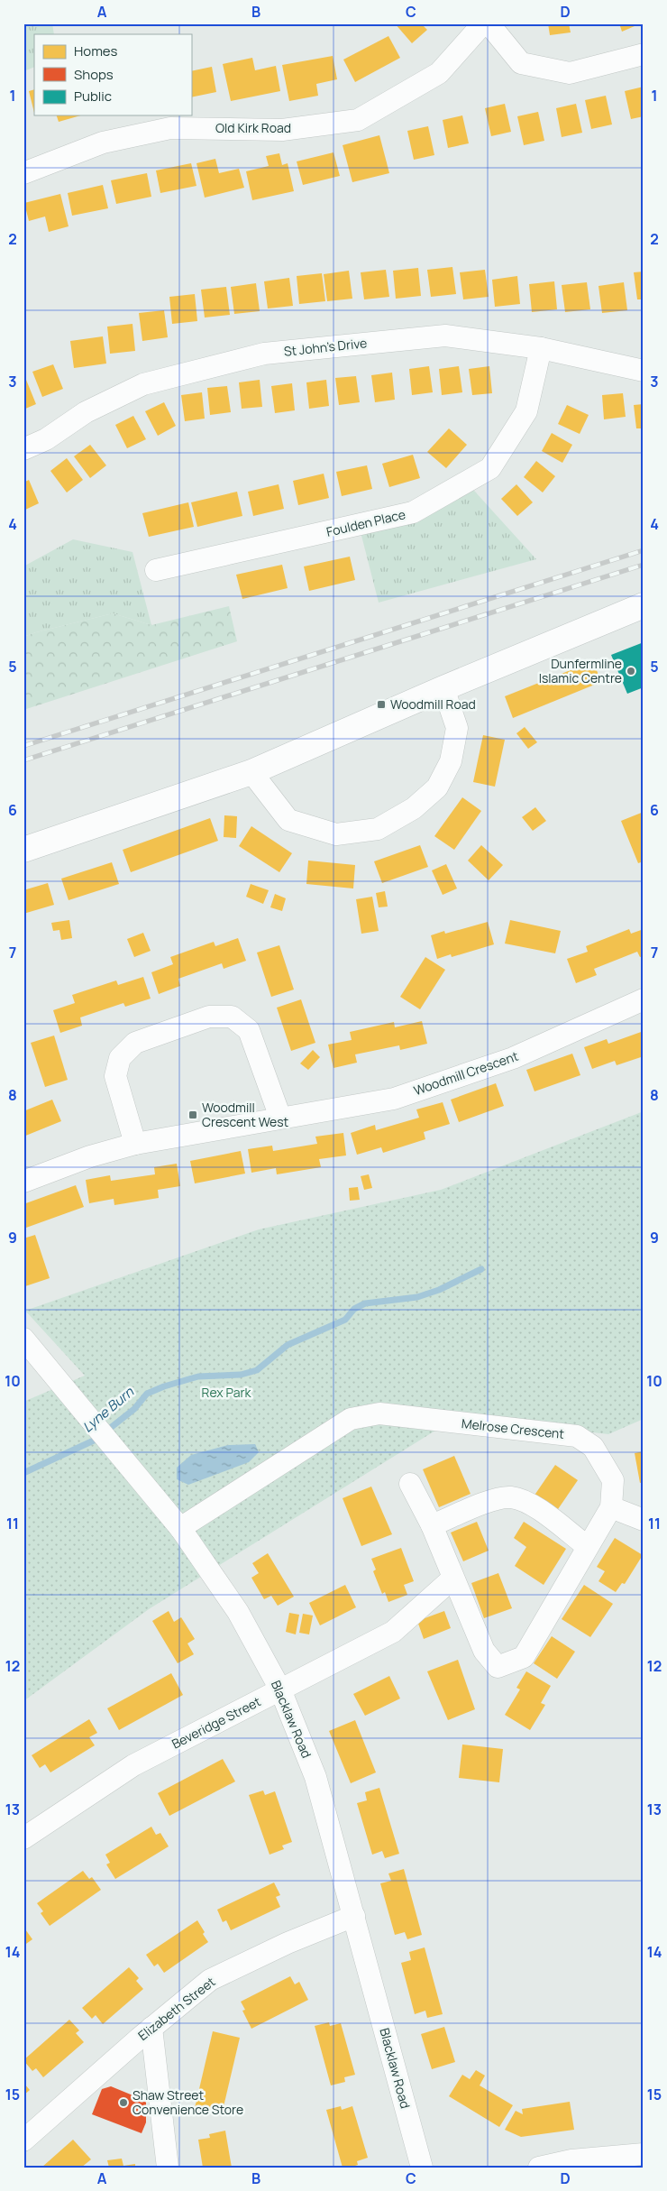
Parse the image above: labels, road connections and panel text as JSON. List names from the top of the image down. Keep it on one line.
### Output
{"streets":{"street":["Old Kirk Road","St John's Drive","Foulden Place","Woodmill Crescent","Melrose Crescent","Blacklaw Road","Beveridge Street","Elizabeth Street"]},"crossings":[["St John's Drive","Foulden Place"],["Melrose Crescent","Blacklaw Road"],["Melrose Crescent","Beveridge Street"],["Blacklaw Road","Beveridge Street"],["Blacklaw Road","Elizabeth Street"]],"water":["Lyne Burn"],"parks":["Rex Park"],"places":{"other":["Dunfermline Islamic Centre","Shaw Street Convenience Store"],"transit":["Woodmill Road","Woodmill Crescent West"]},"legend":["Homes","Shops","Public"],"grid":{"columns":["A","B","C","D"],"rows":["1","2","3","4","5","6","7","8","9","10","11","12","13","14","15"]}}
